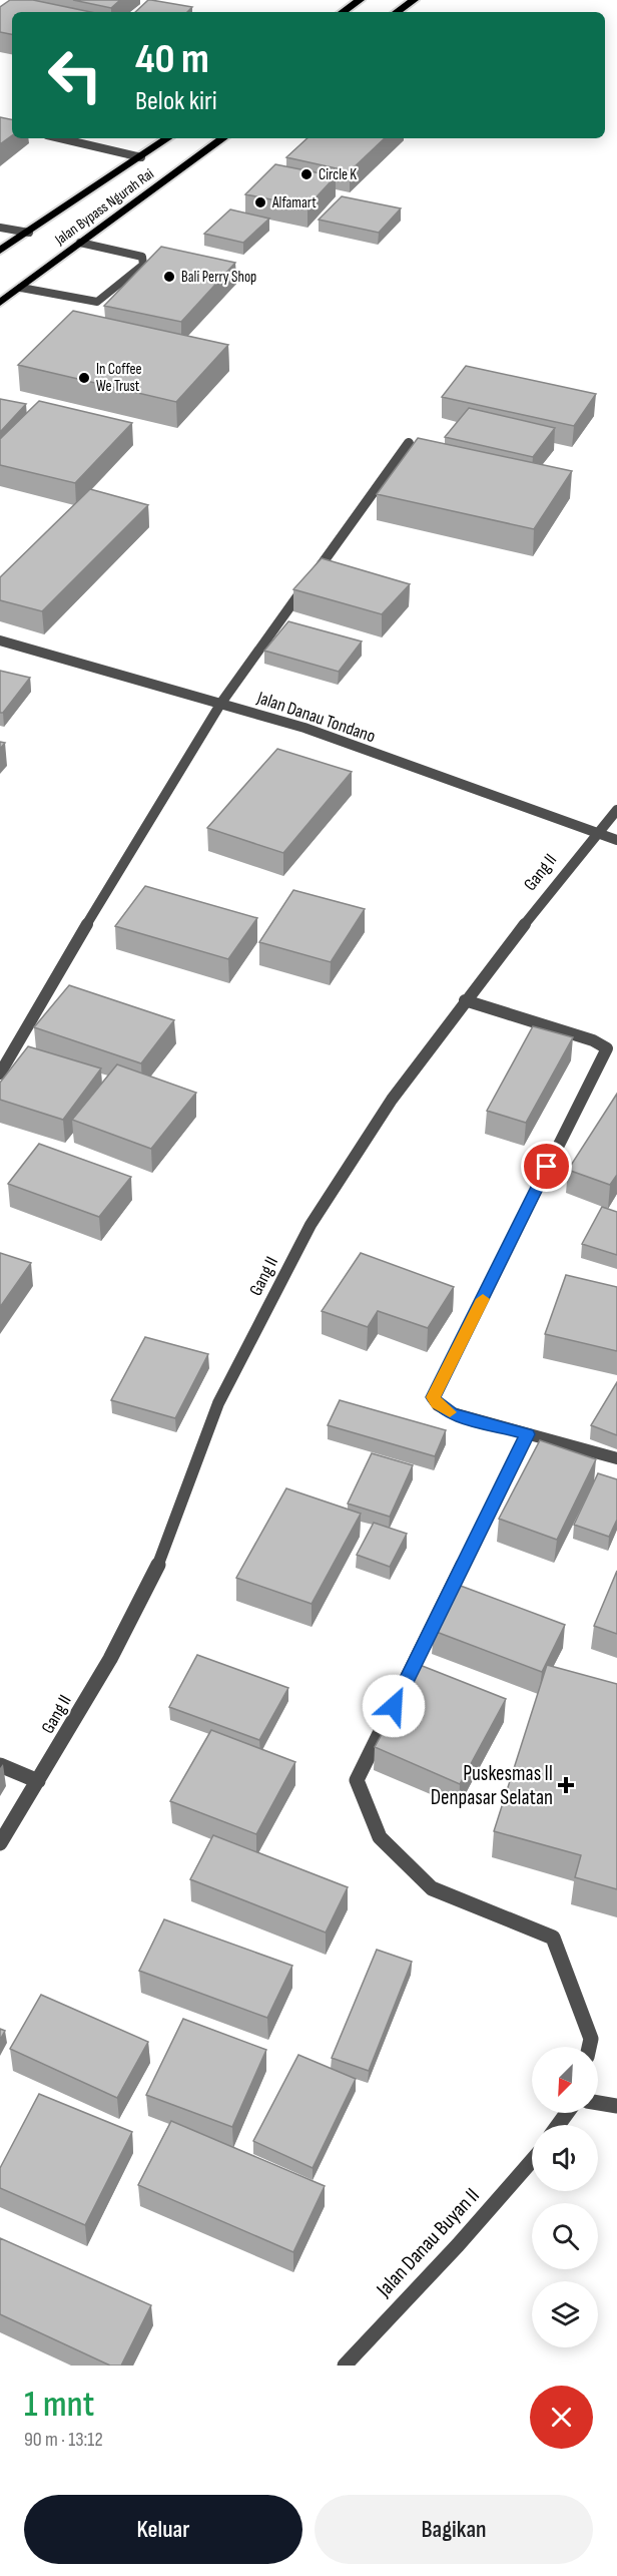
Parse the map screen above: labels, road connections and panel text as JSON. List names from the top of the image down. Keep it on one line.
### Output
{"streets":{"highway":["Jalan Bypass Ngurah Rai"],"street":["Jalan Danau Tondano","Gang II","Jalan Danau Buyan II"]},"crossings":[["Jalan Danau Tondano","Gang II"]],"places":{"other":["Circle K","Alfamart","Bali Perry Shop","In Coffee We Trust"],"health":["Puskesmas II Denpasar Selatan"]},"north":"bottom left","page":{"turn":["40 m","Belok kiri"],"heading":["1 mnt","90 m · 13:12"],"buttons":["Keluar","Bagikan"]}}
